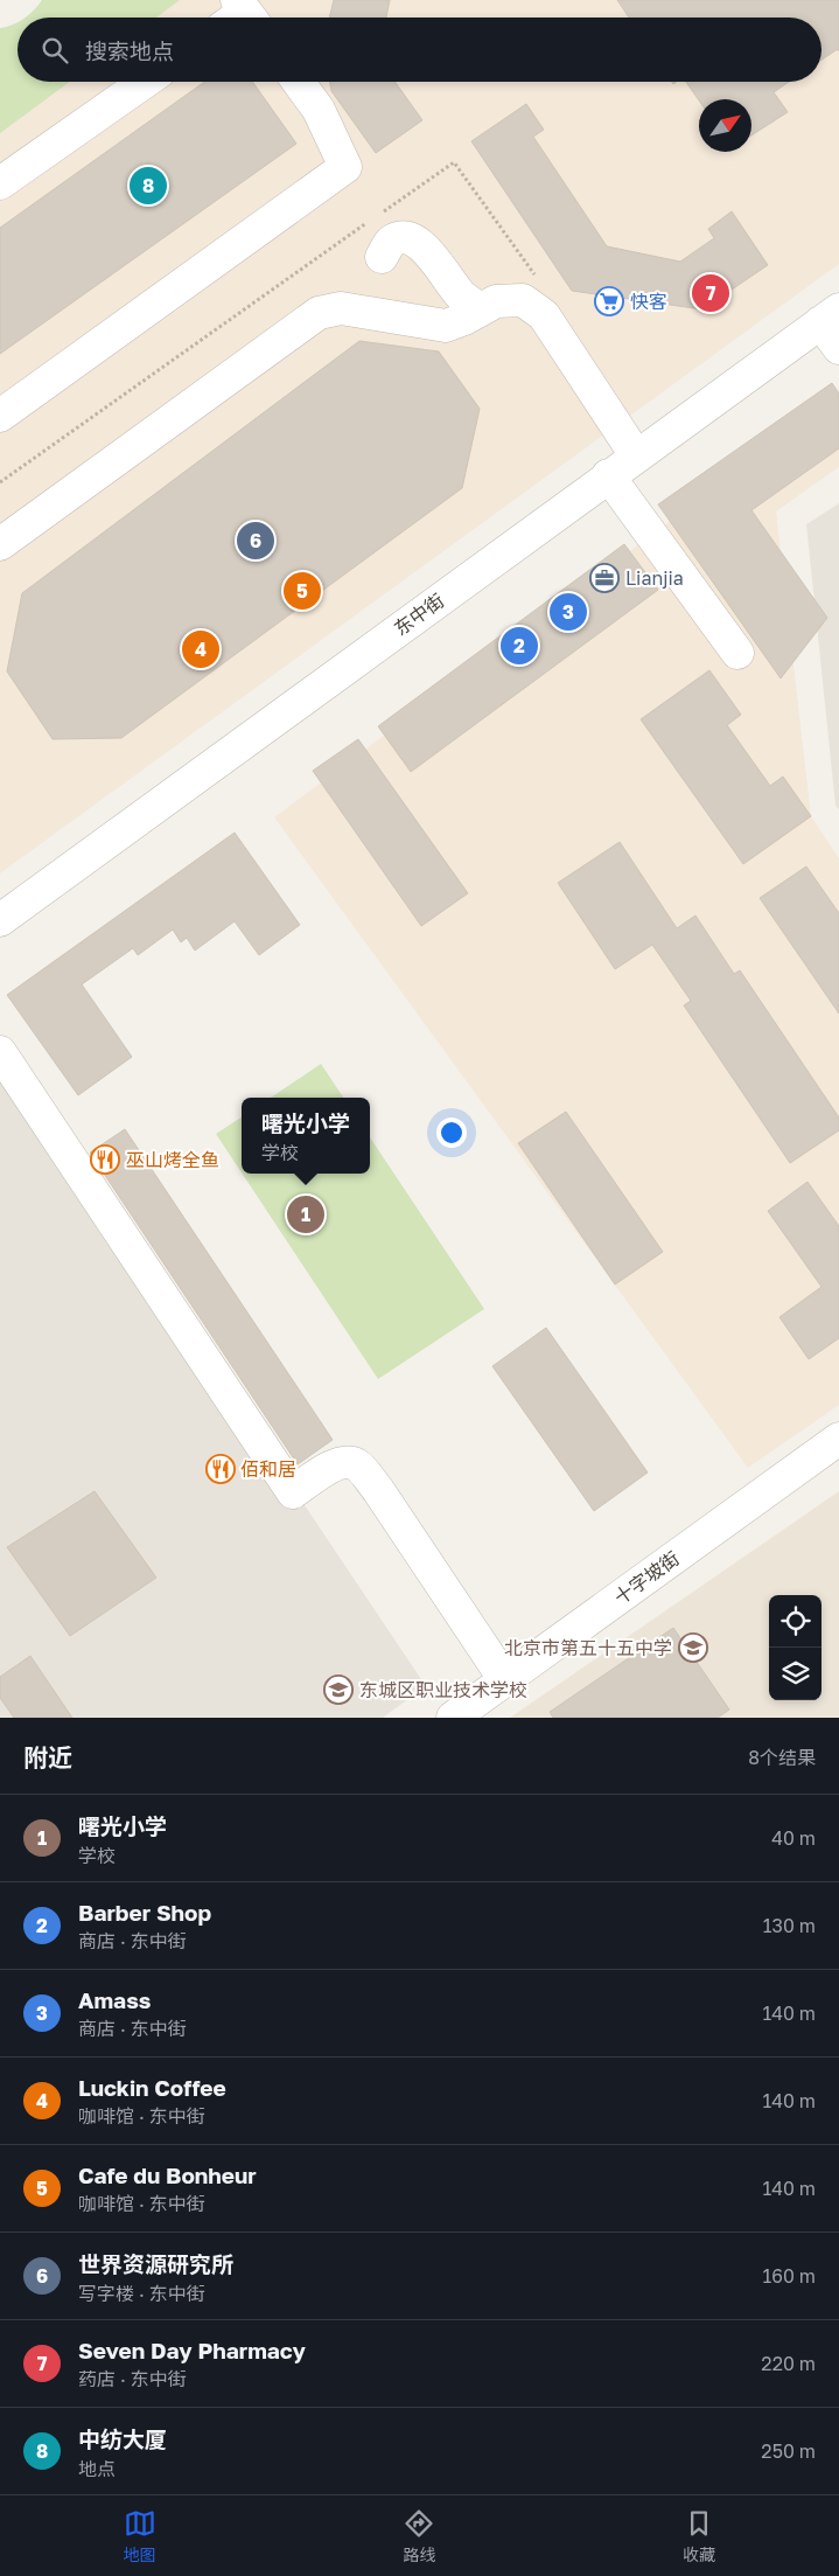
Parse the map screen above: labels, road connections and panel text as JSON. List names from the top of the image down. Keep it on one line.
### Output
{"streets":{"street":["东中街","十字坡街"]},"places":{"supermarket":["快客"],"office":["Lianjia"],"restaurant":["巫山烤全鱼","佰和居"],"school or university":["北京市第五十五中学","东城区职业技术学校"]},"north":"top right","page":{"search":"搜索地点","pins":["8","7","6","5","3","2","4","1"],"popup":["曙光小学","学校"],"heading":["附近","8个结果"],"list":[{"mark":"1","name":"曙光小学","note":"学校","value":"40 m"},{"mark":"2","name":"Barber Shop","note":"商店 · 东中街","value":"130 m"},{"mark":"3","name":"Amass","note":"商店 · 东中街","value":"140 m"},{"mark":"4","name":"Luckin Coffee","note":"咖啡馆 · 东中街","value":"140 m"},{"mark":"5","name":"Cafe du Bonheur","note":"咖啡馆 · 东中街","value":"140 m"},{"mark":"6","name":"世界资源研究所","note":"写字楼 · 东中街","value":"160 m"},{"mark":"7","name":"Seven Day Pharmacy","note":"药店 · 东中街","value":"220 m"},{"mark":"8","name":"中纺大厦","note":"地点","value":"250 m"}],"nav":["地图","路线","收藏"]}}
